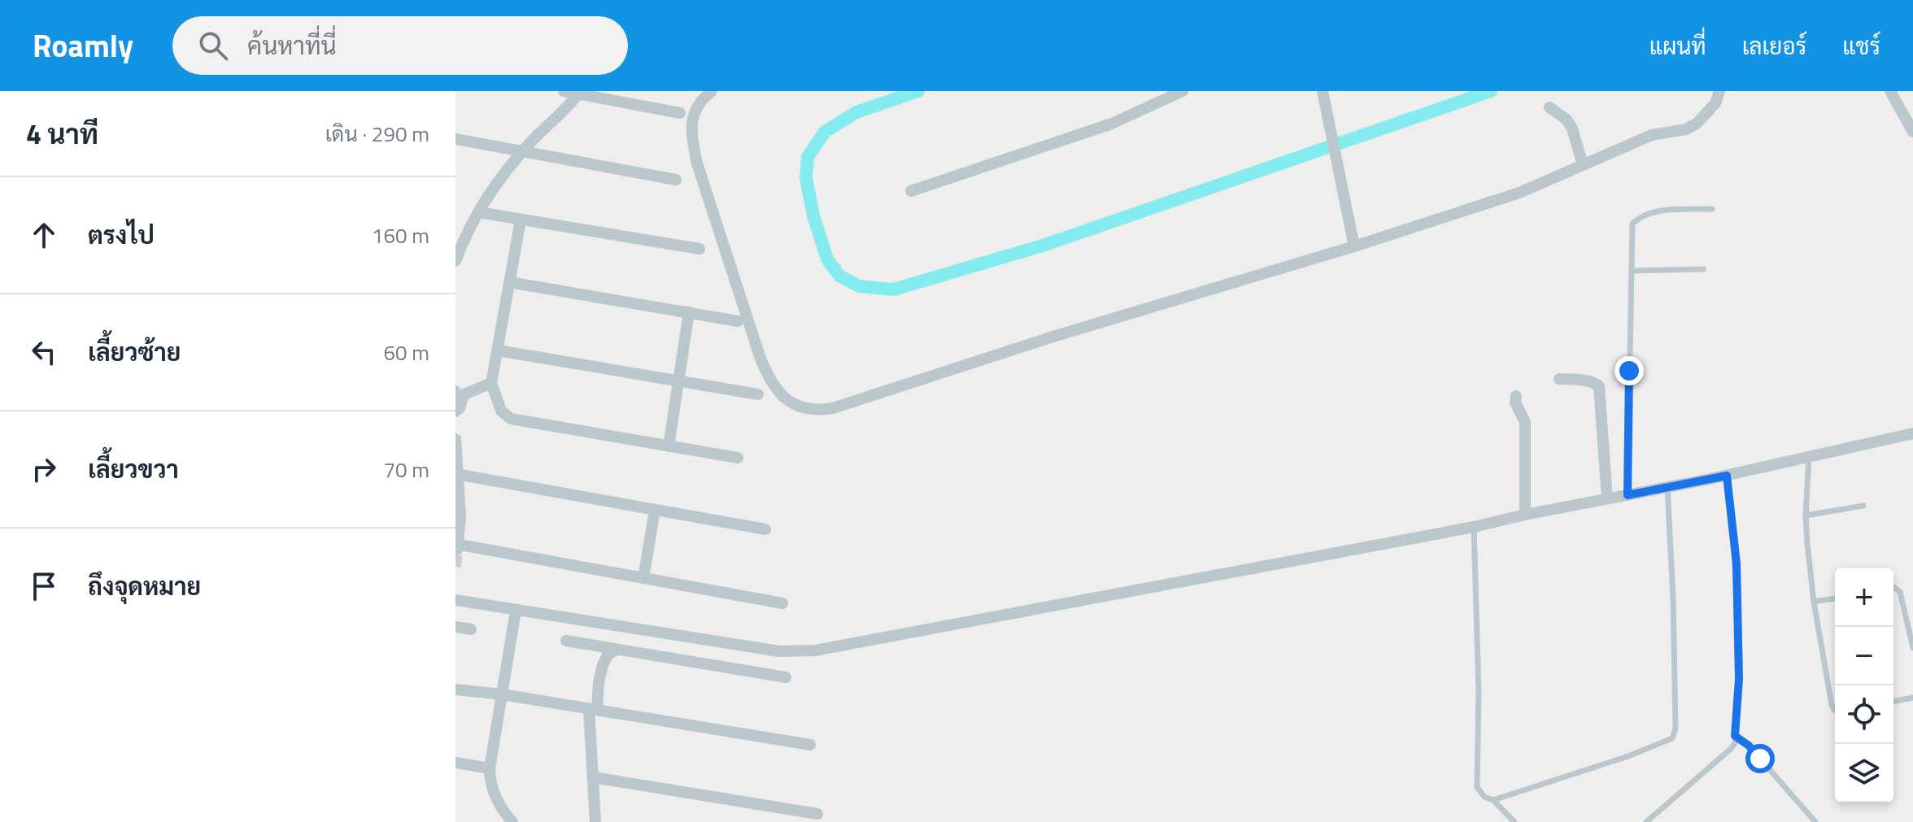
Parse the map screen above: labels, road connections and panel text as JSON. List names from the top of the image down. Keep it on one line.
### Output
{"page":{"header":"Roamly","search":"ค้นหาที่นี่","nav":["แผนที่","เลเยอร์","แชร์"],"heading":["4 นาที","เดิน · 290 m"],"list":[["ตรงไป","160 m"],["เลี้ยวซ้าย","60 m"],["เลี้ยวขวา","70 m"],"ถึงจุดหมาย"],"map_buttons":["+","−"]}}
